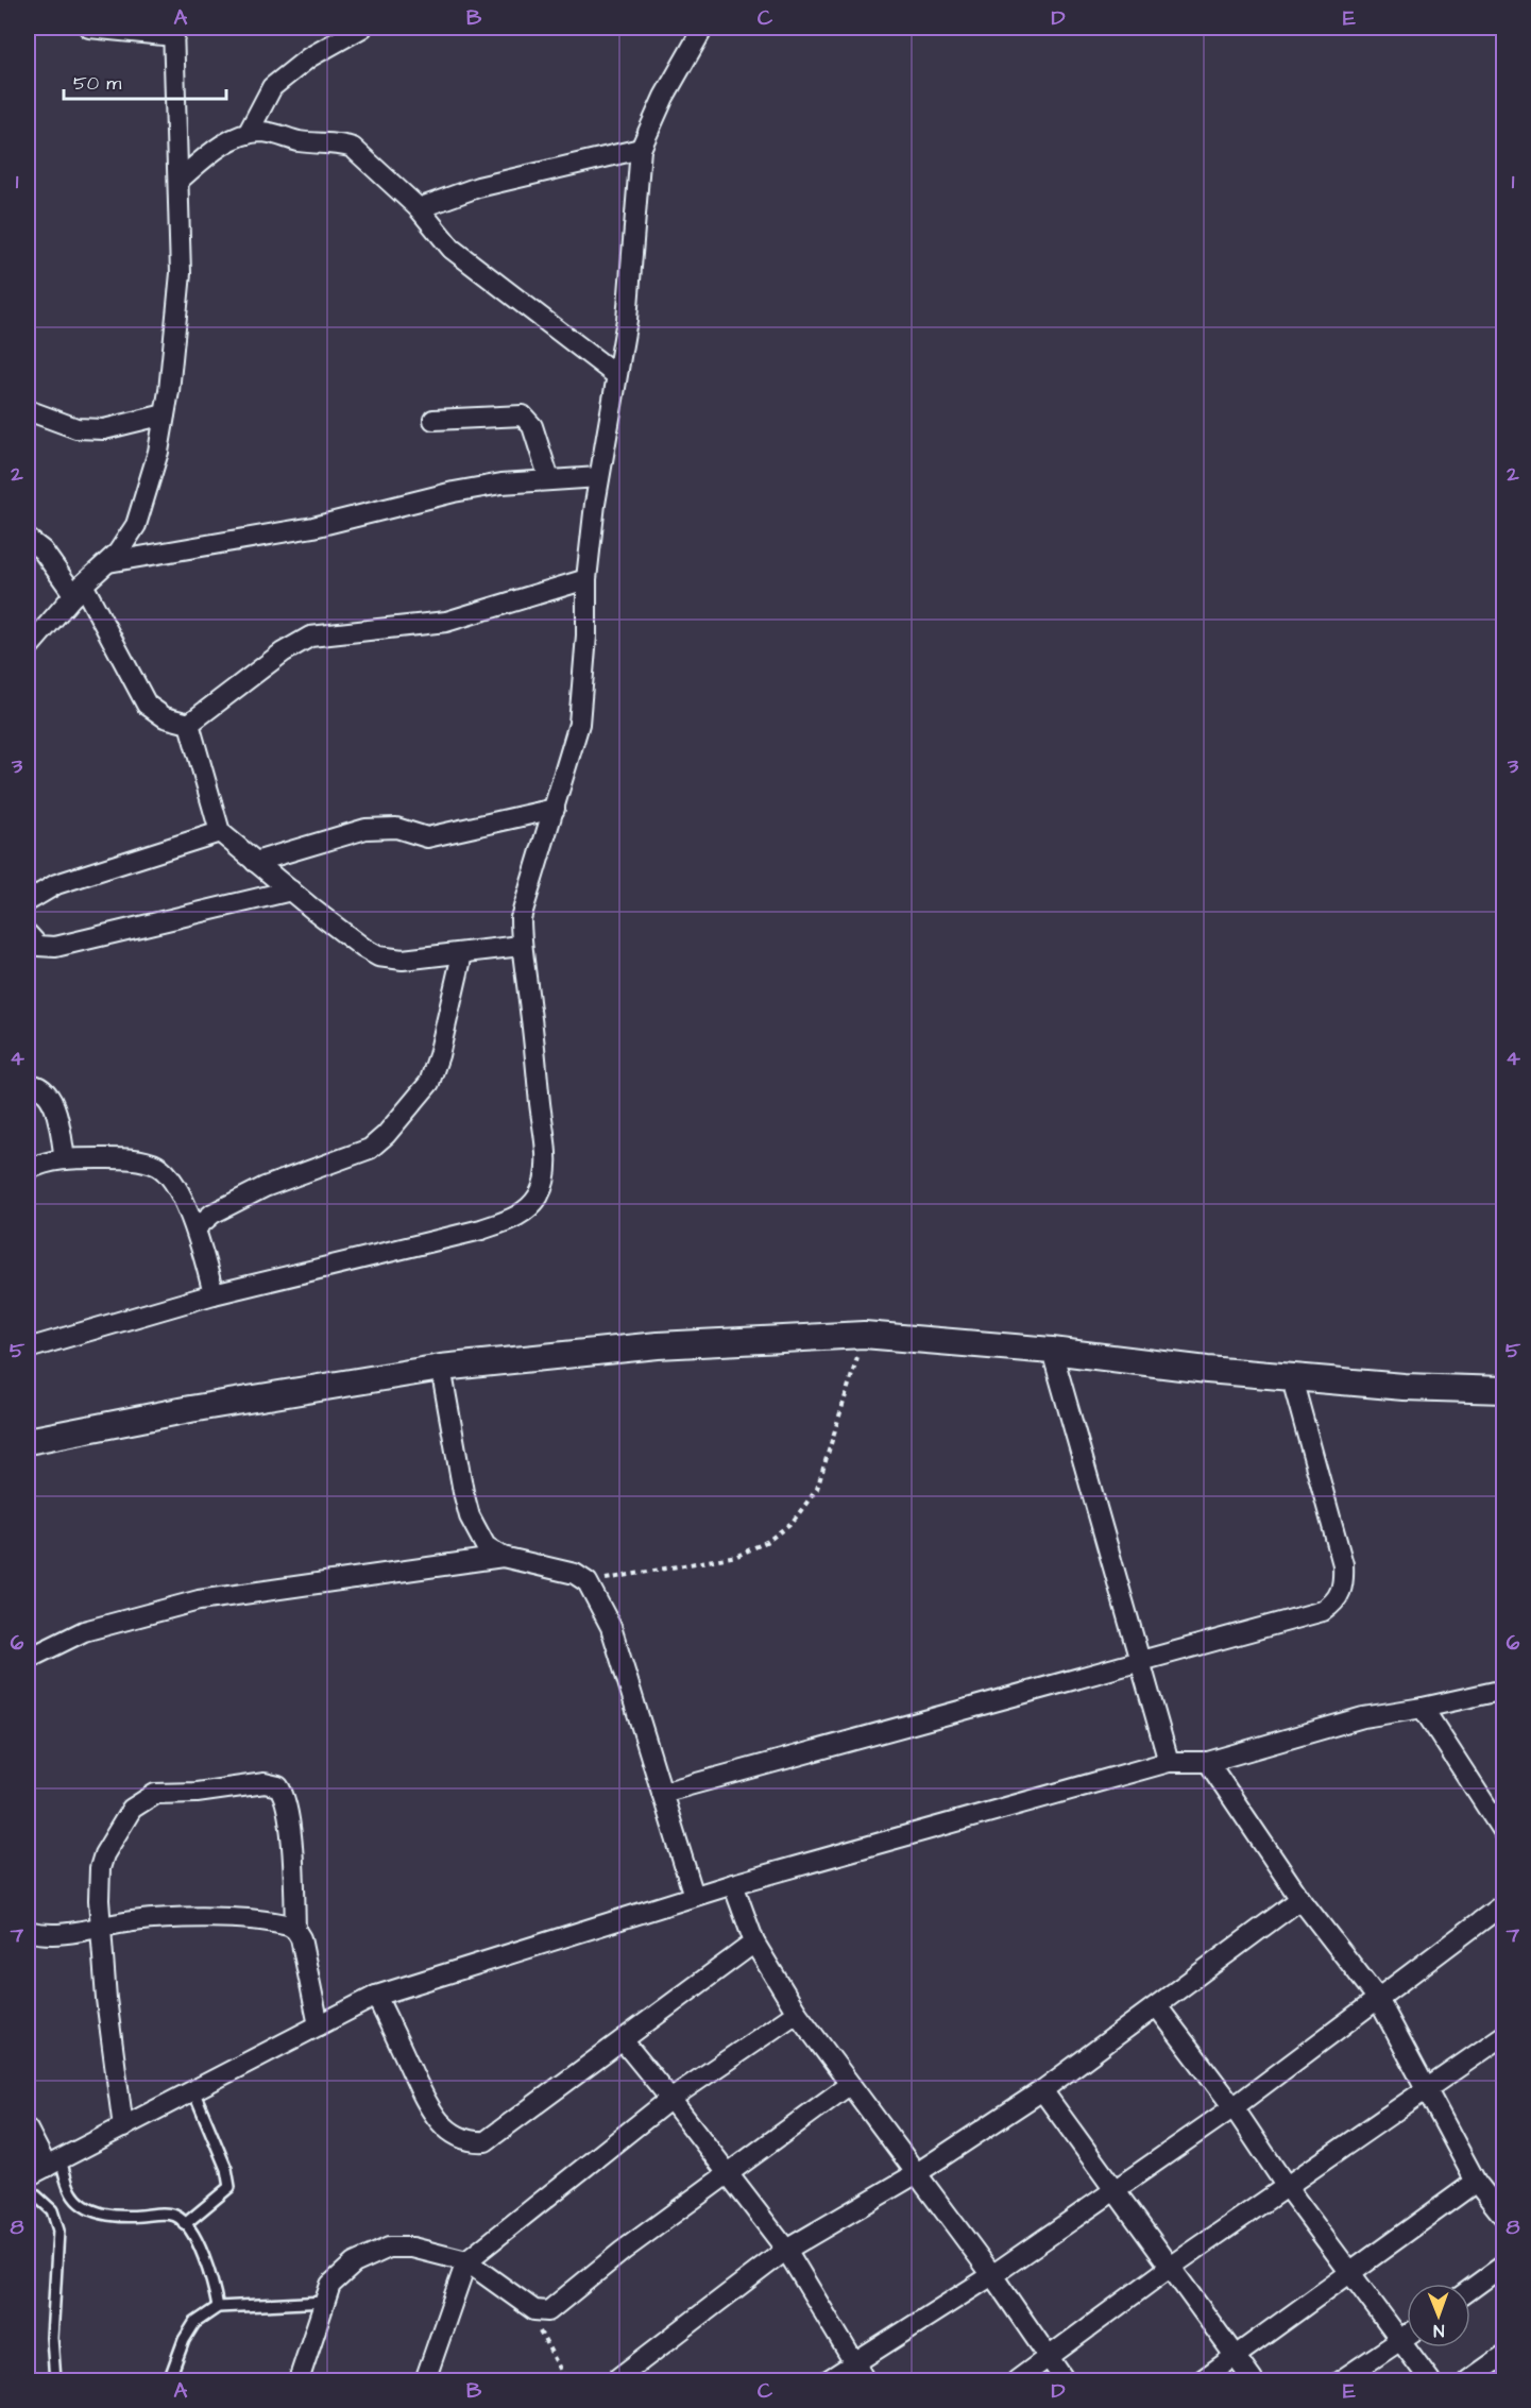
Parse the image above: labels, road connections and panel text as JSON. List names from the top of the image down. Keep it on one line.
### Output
{"scale_bar":"50 m","north":"bottom","grid":{"columns":["A","B","C","D","E"],"rows":["1","2","3","4","5","6","7","8"]}}
